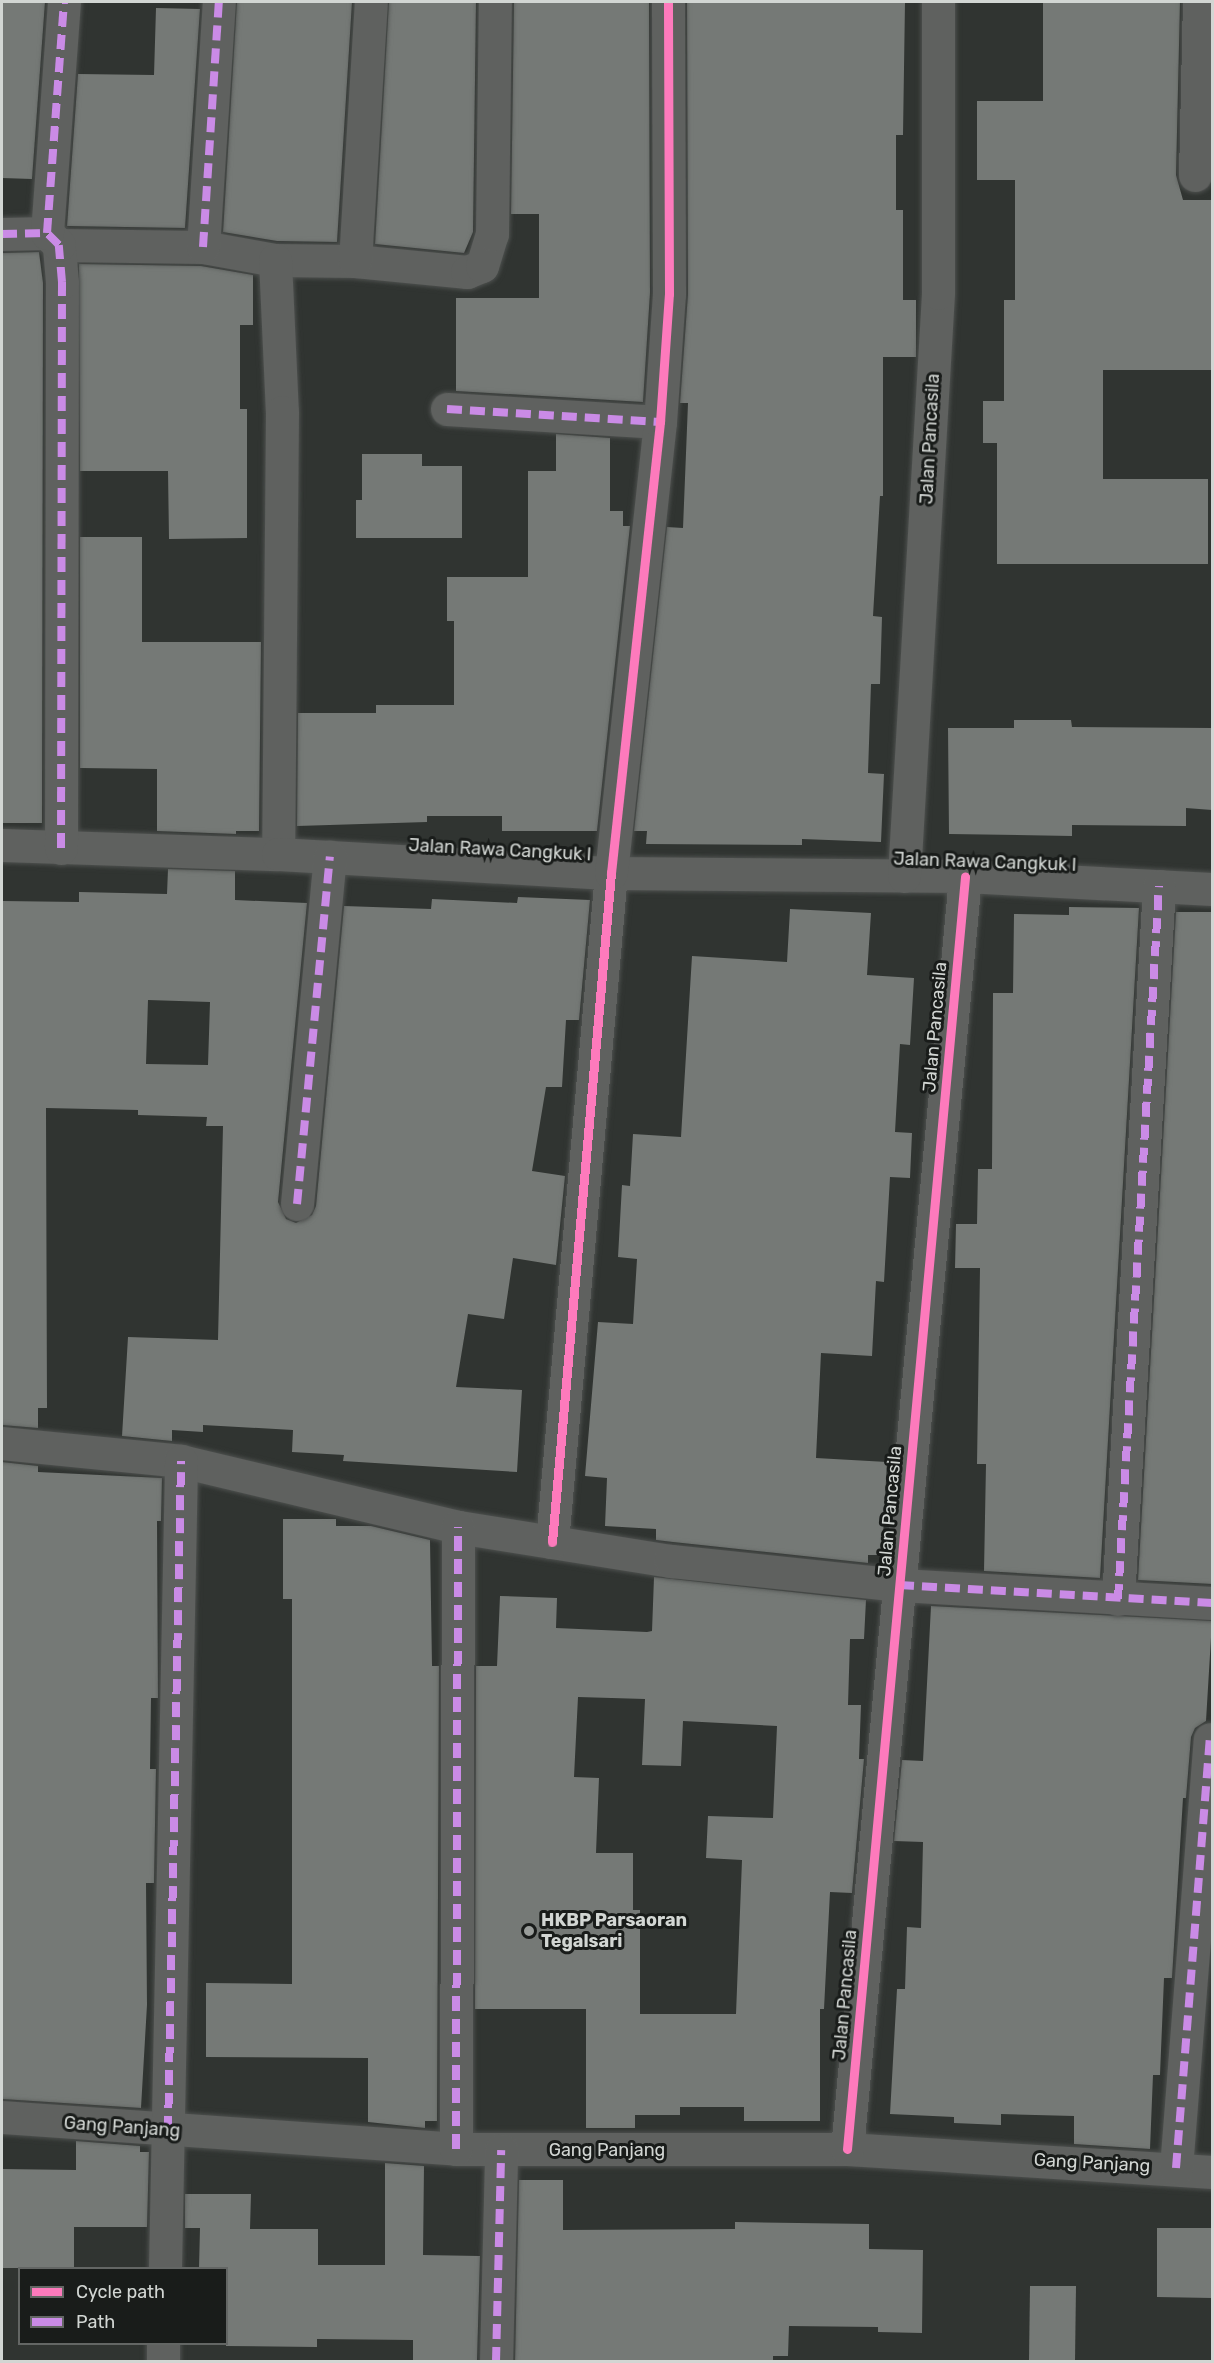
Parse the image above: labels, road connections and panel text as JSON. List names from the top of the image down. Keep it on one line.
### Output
{"streets":{"street":["Jalan Pancasila","Jalan Rawa Cangkuk I","Gang Panjang"]},"crossings":[["Jalan Pancasila","Jalan Rawa Cangkuk I"],["Jalan Pancasila","Gang Panjang"]],"places":["HKBP Parsaoran Tegalsari"],"legend":["Cycle path","Path"]}
